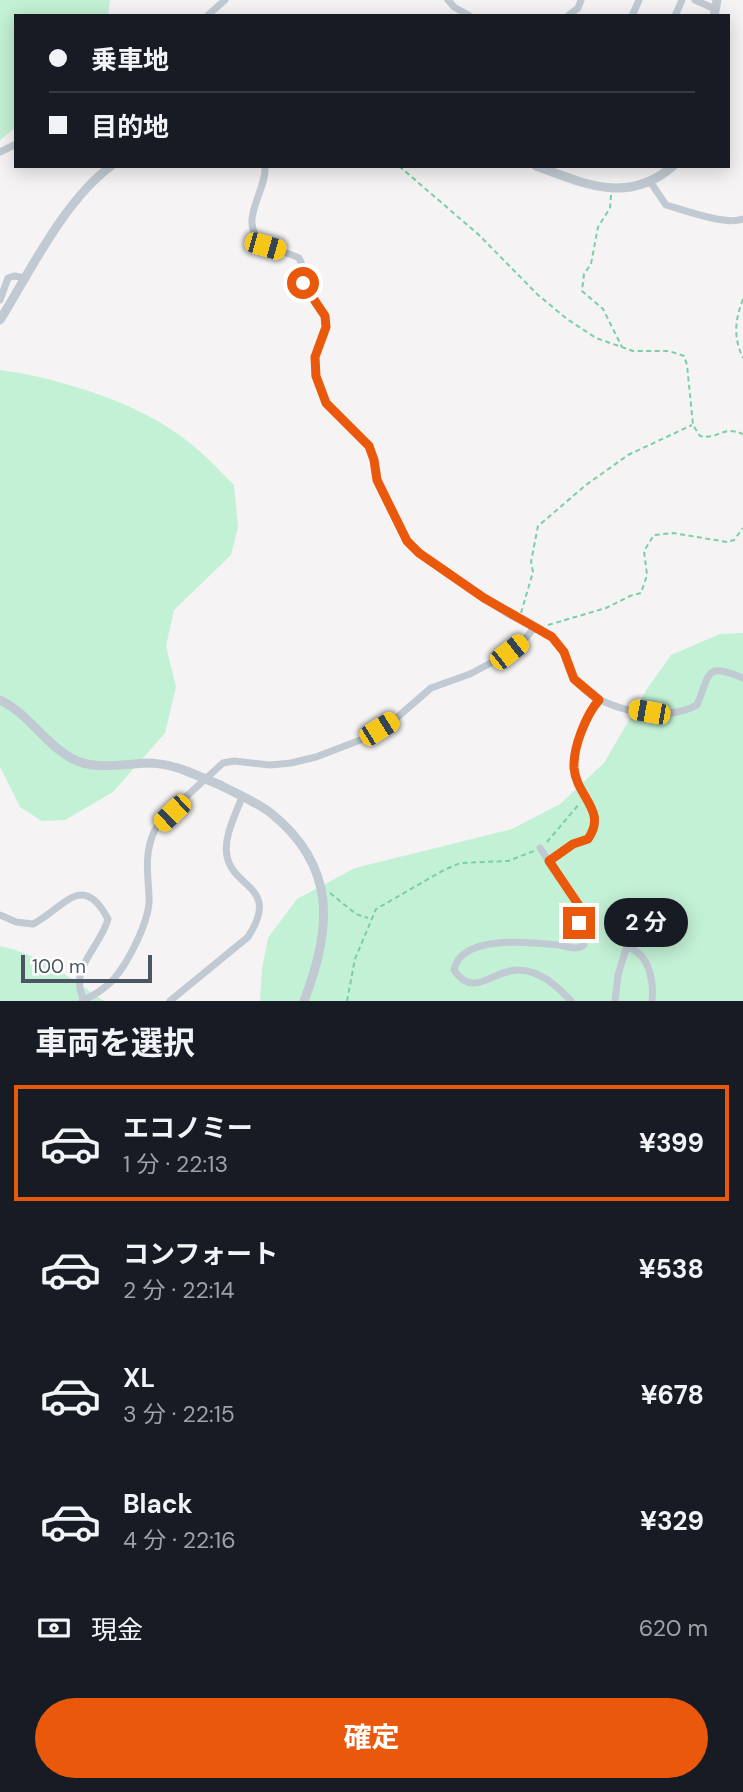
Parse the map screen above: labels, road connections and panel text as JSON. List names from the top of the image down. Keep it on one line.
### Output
{"scale_bar":"100 m","page":{"banner":["乗車地","目的地"],"bubble":"2 分","scale":"100 m","heading":"車両を選択","list":[{"name":"エコノミー","note":"1 分 · 22:13","value":"¥399"},{"name":"コンフォート","note":"2 分 · 22:14","value":"¥538"},{"name":"XL","note":"3 分 · 22:15","value":"¥678"},{"name":"Black","note":"4 分 · 22:16","value":"¥329"}],"pay":["現金","620 m"],"buttons":"確定"}}
